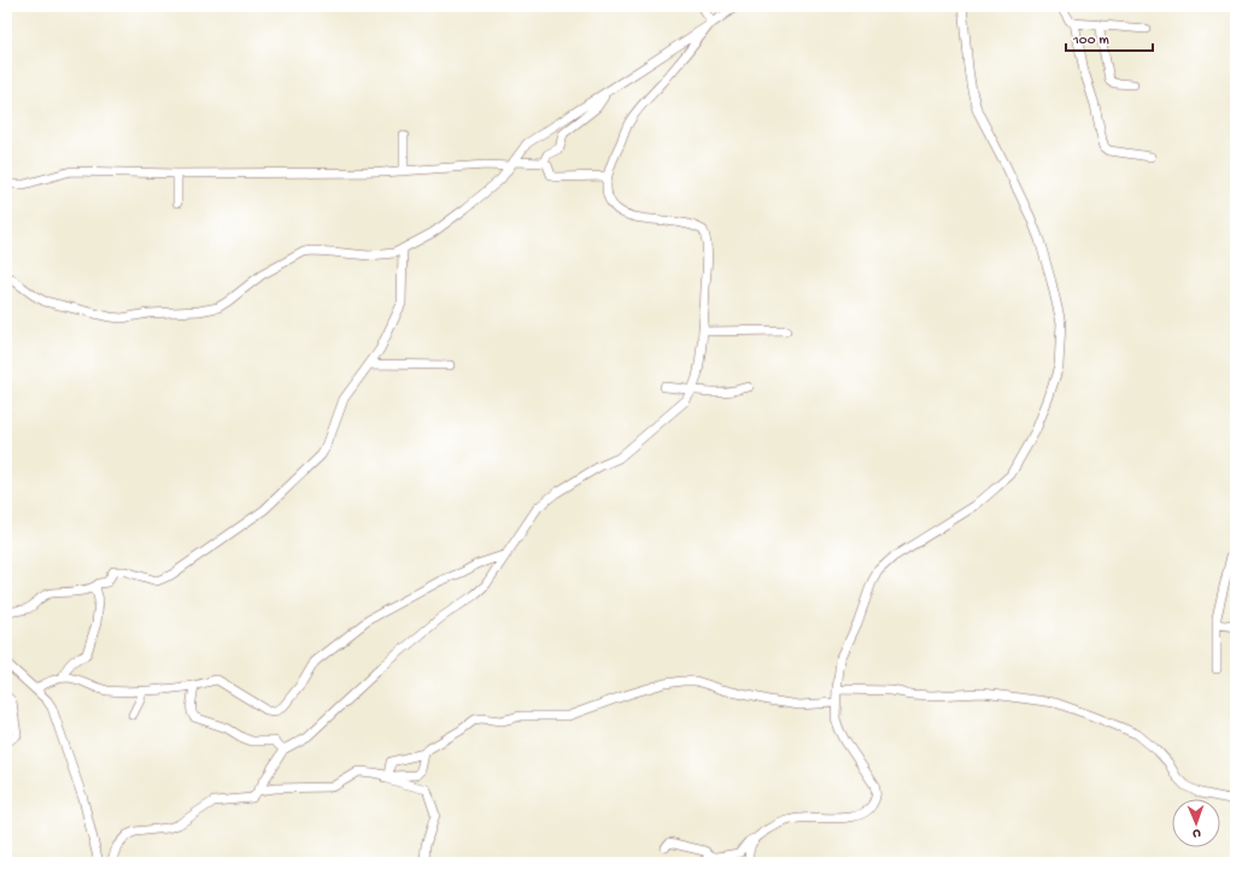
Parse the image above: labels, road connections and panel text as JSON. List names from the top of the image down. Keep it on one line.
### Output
{"scale_bar":"100 m","north":"bottom"}
